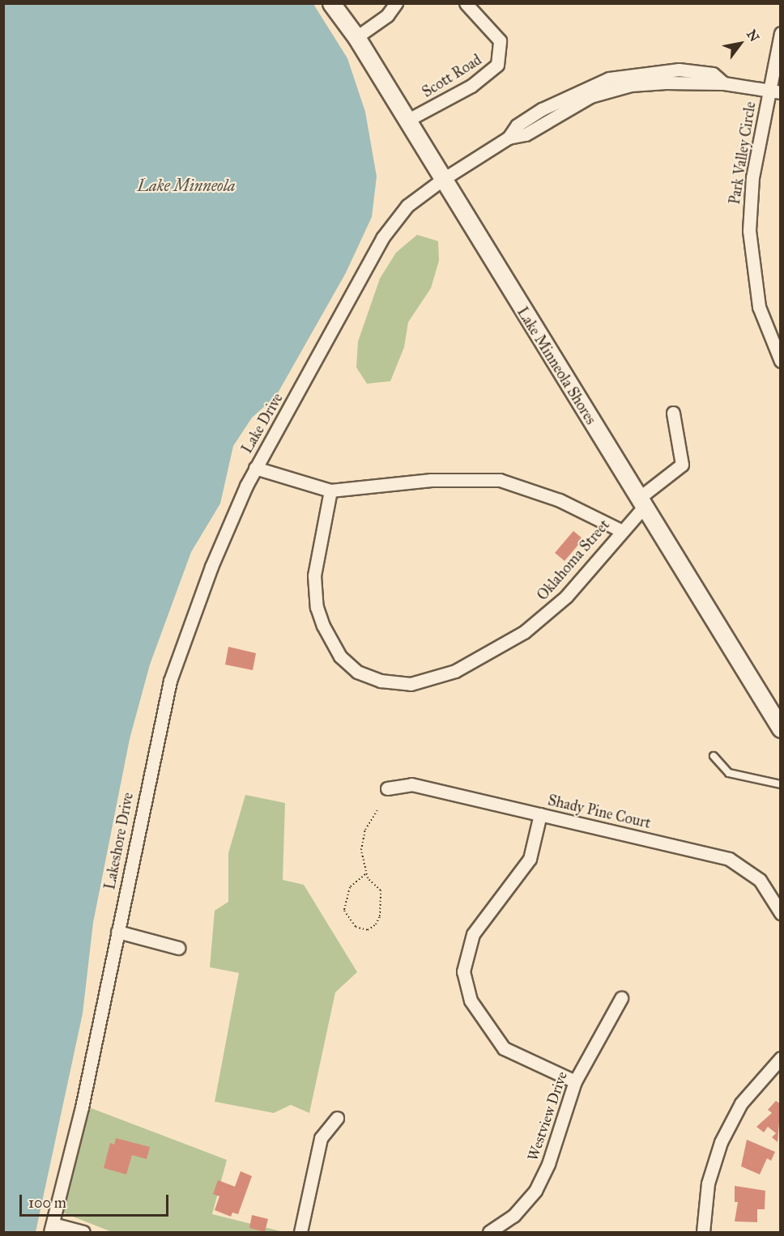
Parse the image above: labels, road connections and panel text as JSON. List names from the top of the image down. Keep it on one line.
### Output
{"streets":{"main road":["Lake Minneola Shores"],"street":["Scott Road","Park Valley Circle","Lake Drive","Oklahoma Street","Shady Pine Court","Lakeshore Drive","Westview Drive"]},"crossings":[["Scott Road","Lake Minneola Shores"],["Park Valley Circle","Lake Drive"],["Lake Minneola Shores","Lake Drive"],["Lake Minneola Shores","Oklahoma Street"],["Lake Drive","Oklahoma Street"],["Lake Drive","Lakeshore Drive"]],"water":["Lake Minneola"],"scale_bar":"100 m","north":"top right"}
